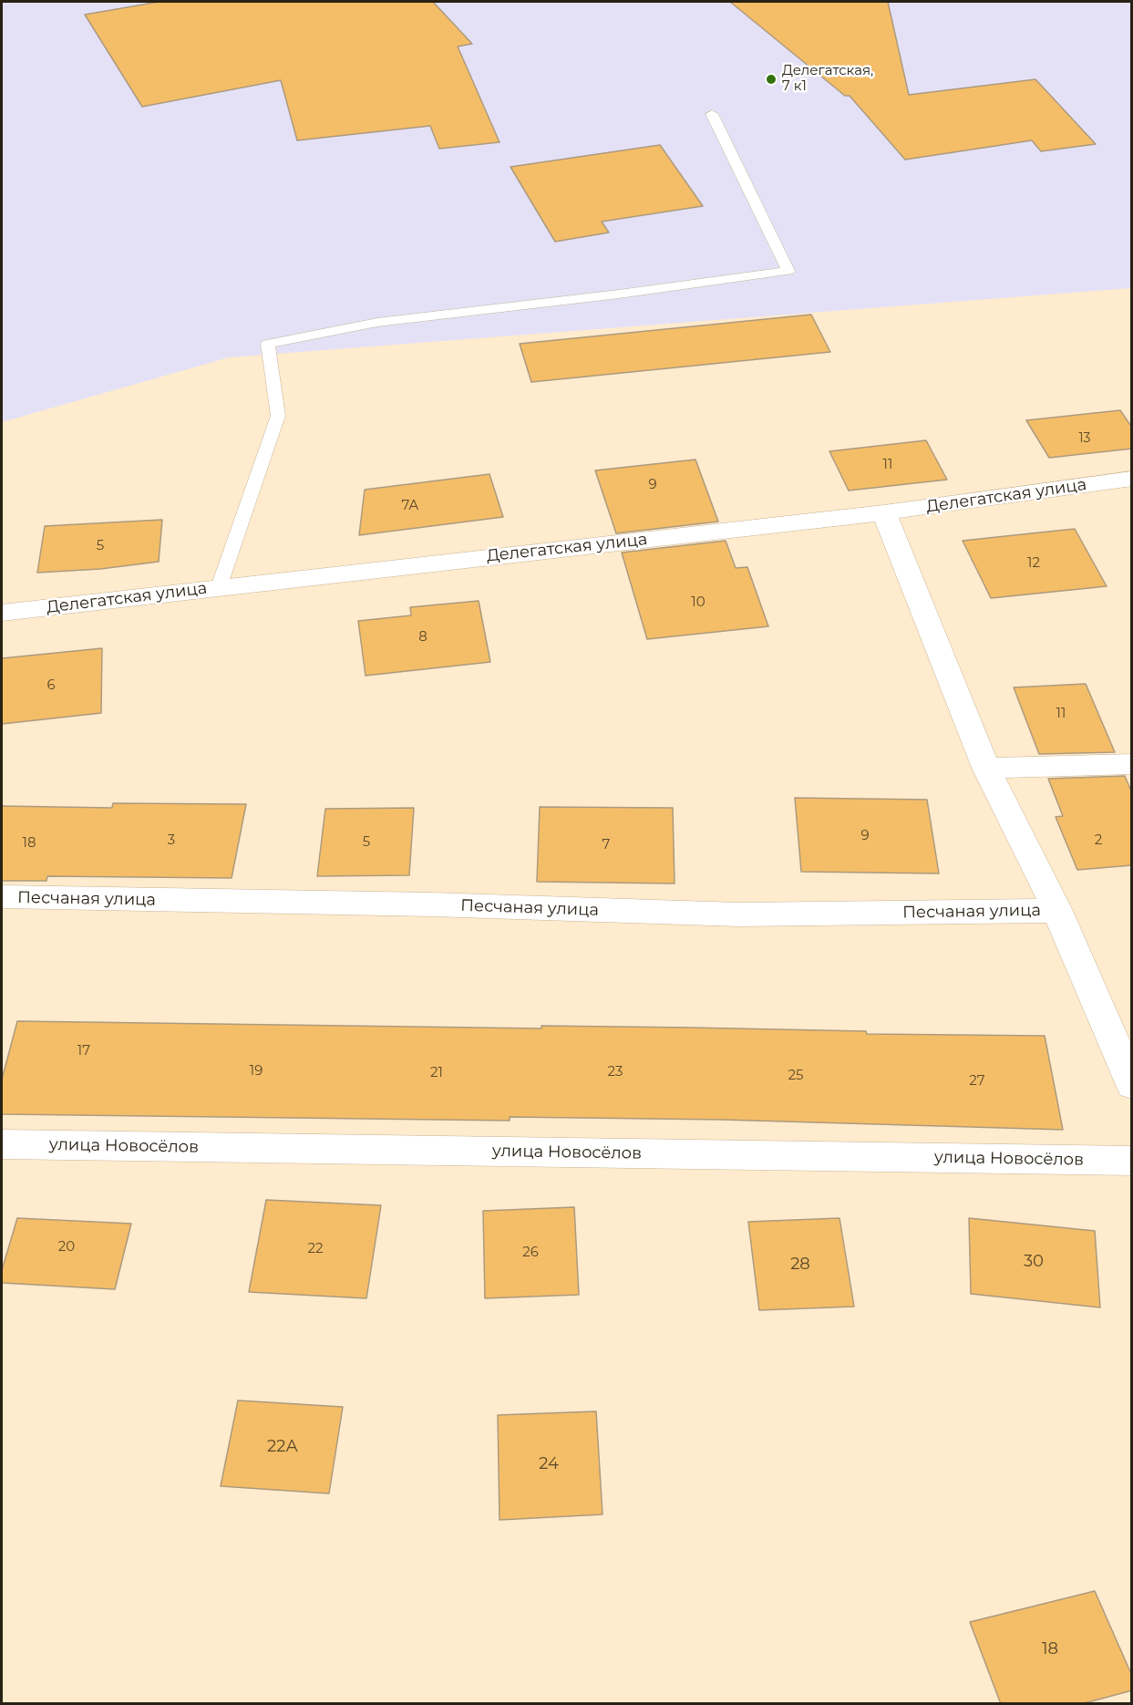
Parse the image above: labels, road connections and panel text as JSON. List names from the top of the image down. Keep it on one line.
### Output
{"streets":{"street":["Делегатская улица","Песчаная улица","улица Новосёлов"]},"places":["Делегатская, 7 к1"],"house_numbers":["13","11","9","7А","5","12","10","8","6","11","9","3","2","5","18","7","17","19","23","21","25","27","20","22","26","30","28","22А","24","18"]}
